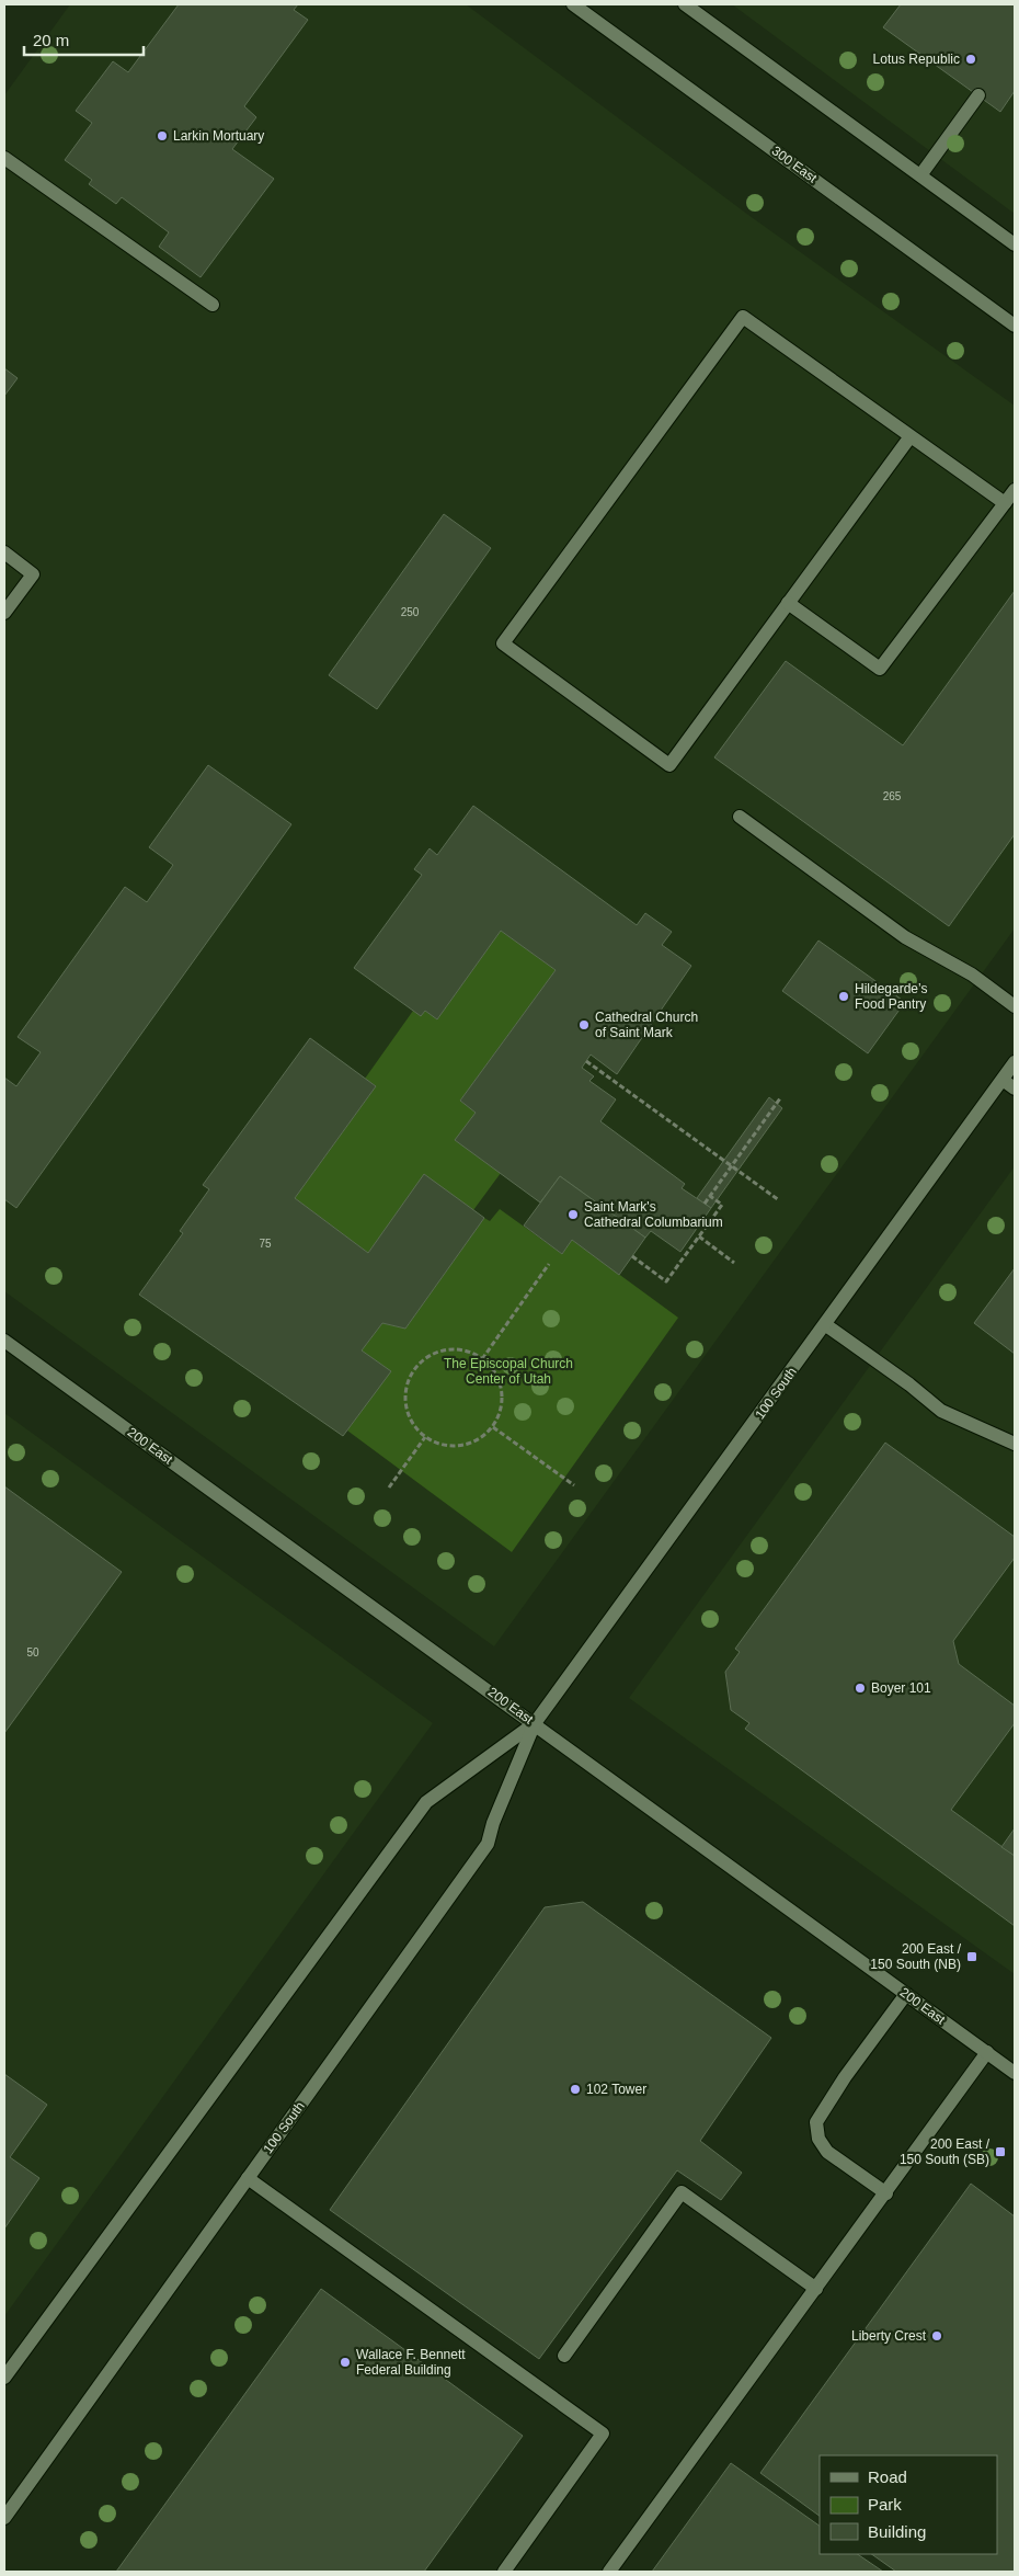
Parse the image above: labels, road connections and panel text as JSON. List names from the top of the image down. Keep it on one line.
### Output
{"streets":{"street":["300 East","100 South","200 East"]},"crossings":[["100 South","200 East"]],"parks":["The Episcopal Church Center of Utah"],"places":{"other":["Lotus Republic","Larkin Mortuary","Hildegarde’s Food Pantry","Cathedral Church of Saint Mark","Saint Mark's Cathedral Columbarium","Boyer 101","102 Tower","Liberty Crest","Wallace F. Bennett Federal Building"],"transit":["200 East / 150 South (NB)","200 East / 150 South (SB)"]},"house_numbers":["250","265","75","50"],"legend":["Road","Park","Building"],"scale_bar":"20 m"}
